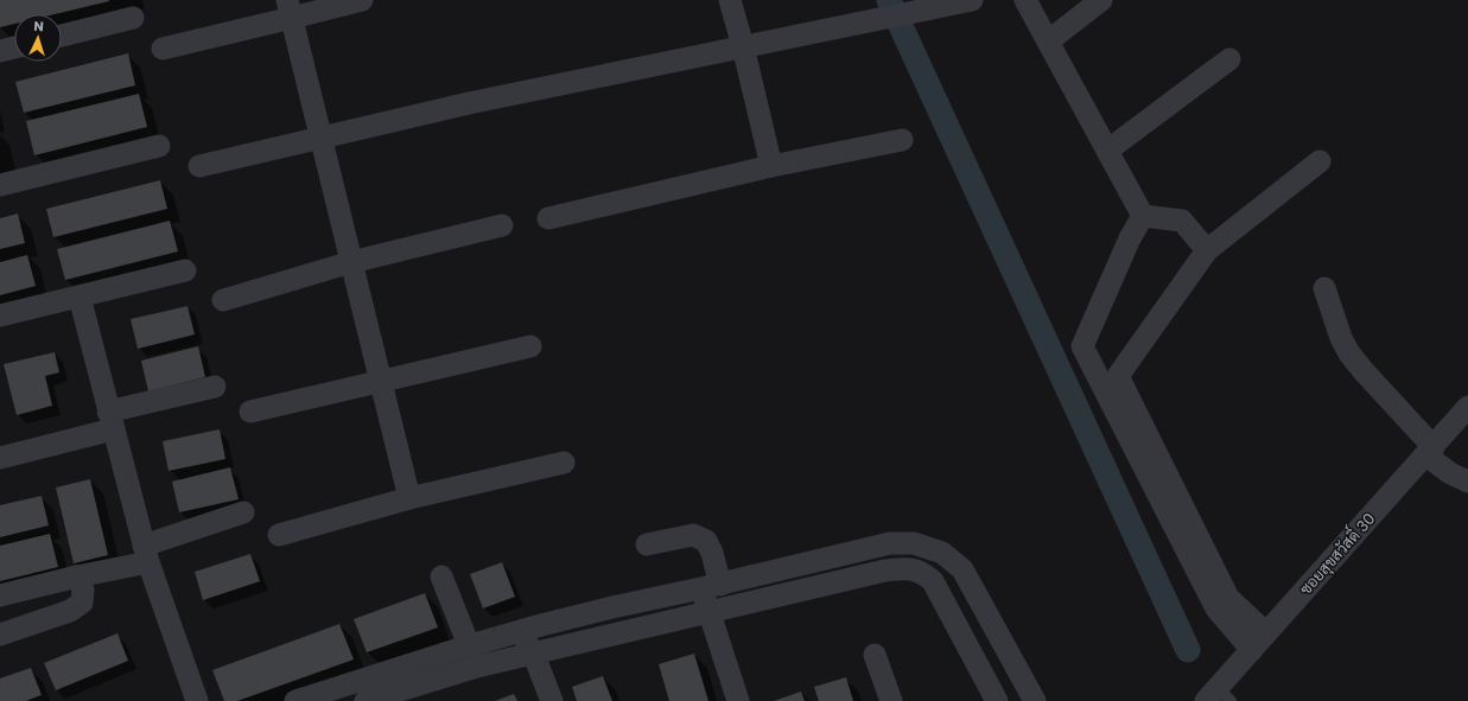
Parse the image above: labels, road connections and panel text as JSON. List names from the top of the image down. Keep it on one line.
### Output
{"streets":{"street":["ซอยสุขสวัสดิ์ 30"]},"north":"top"}
